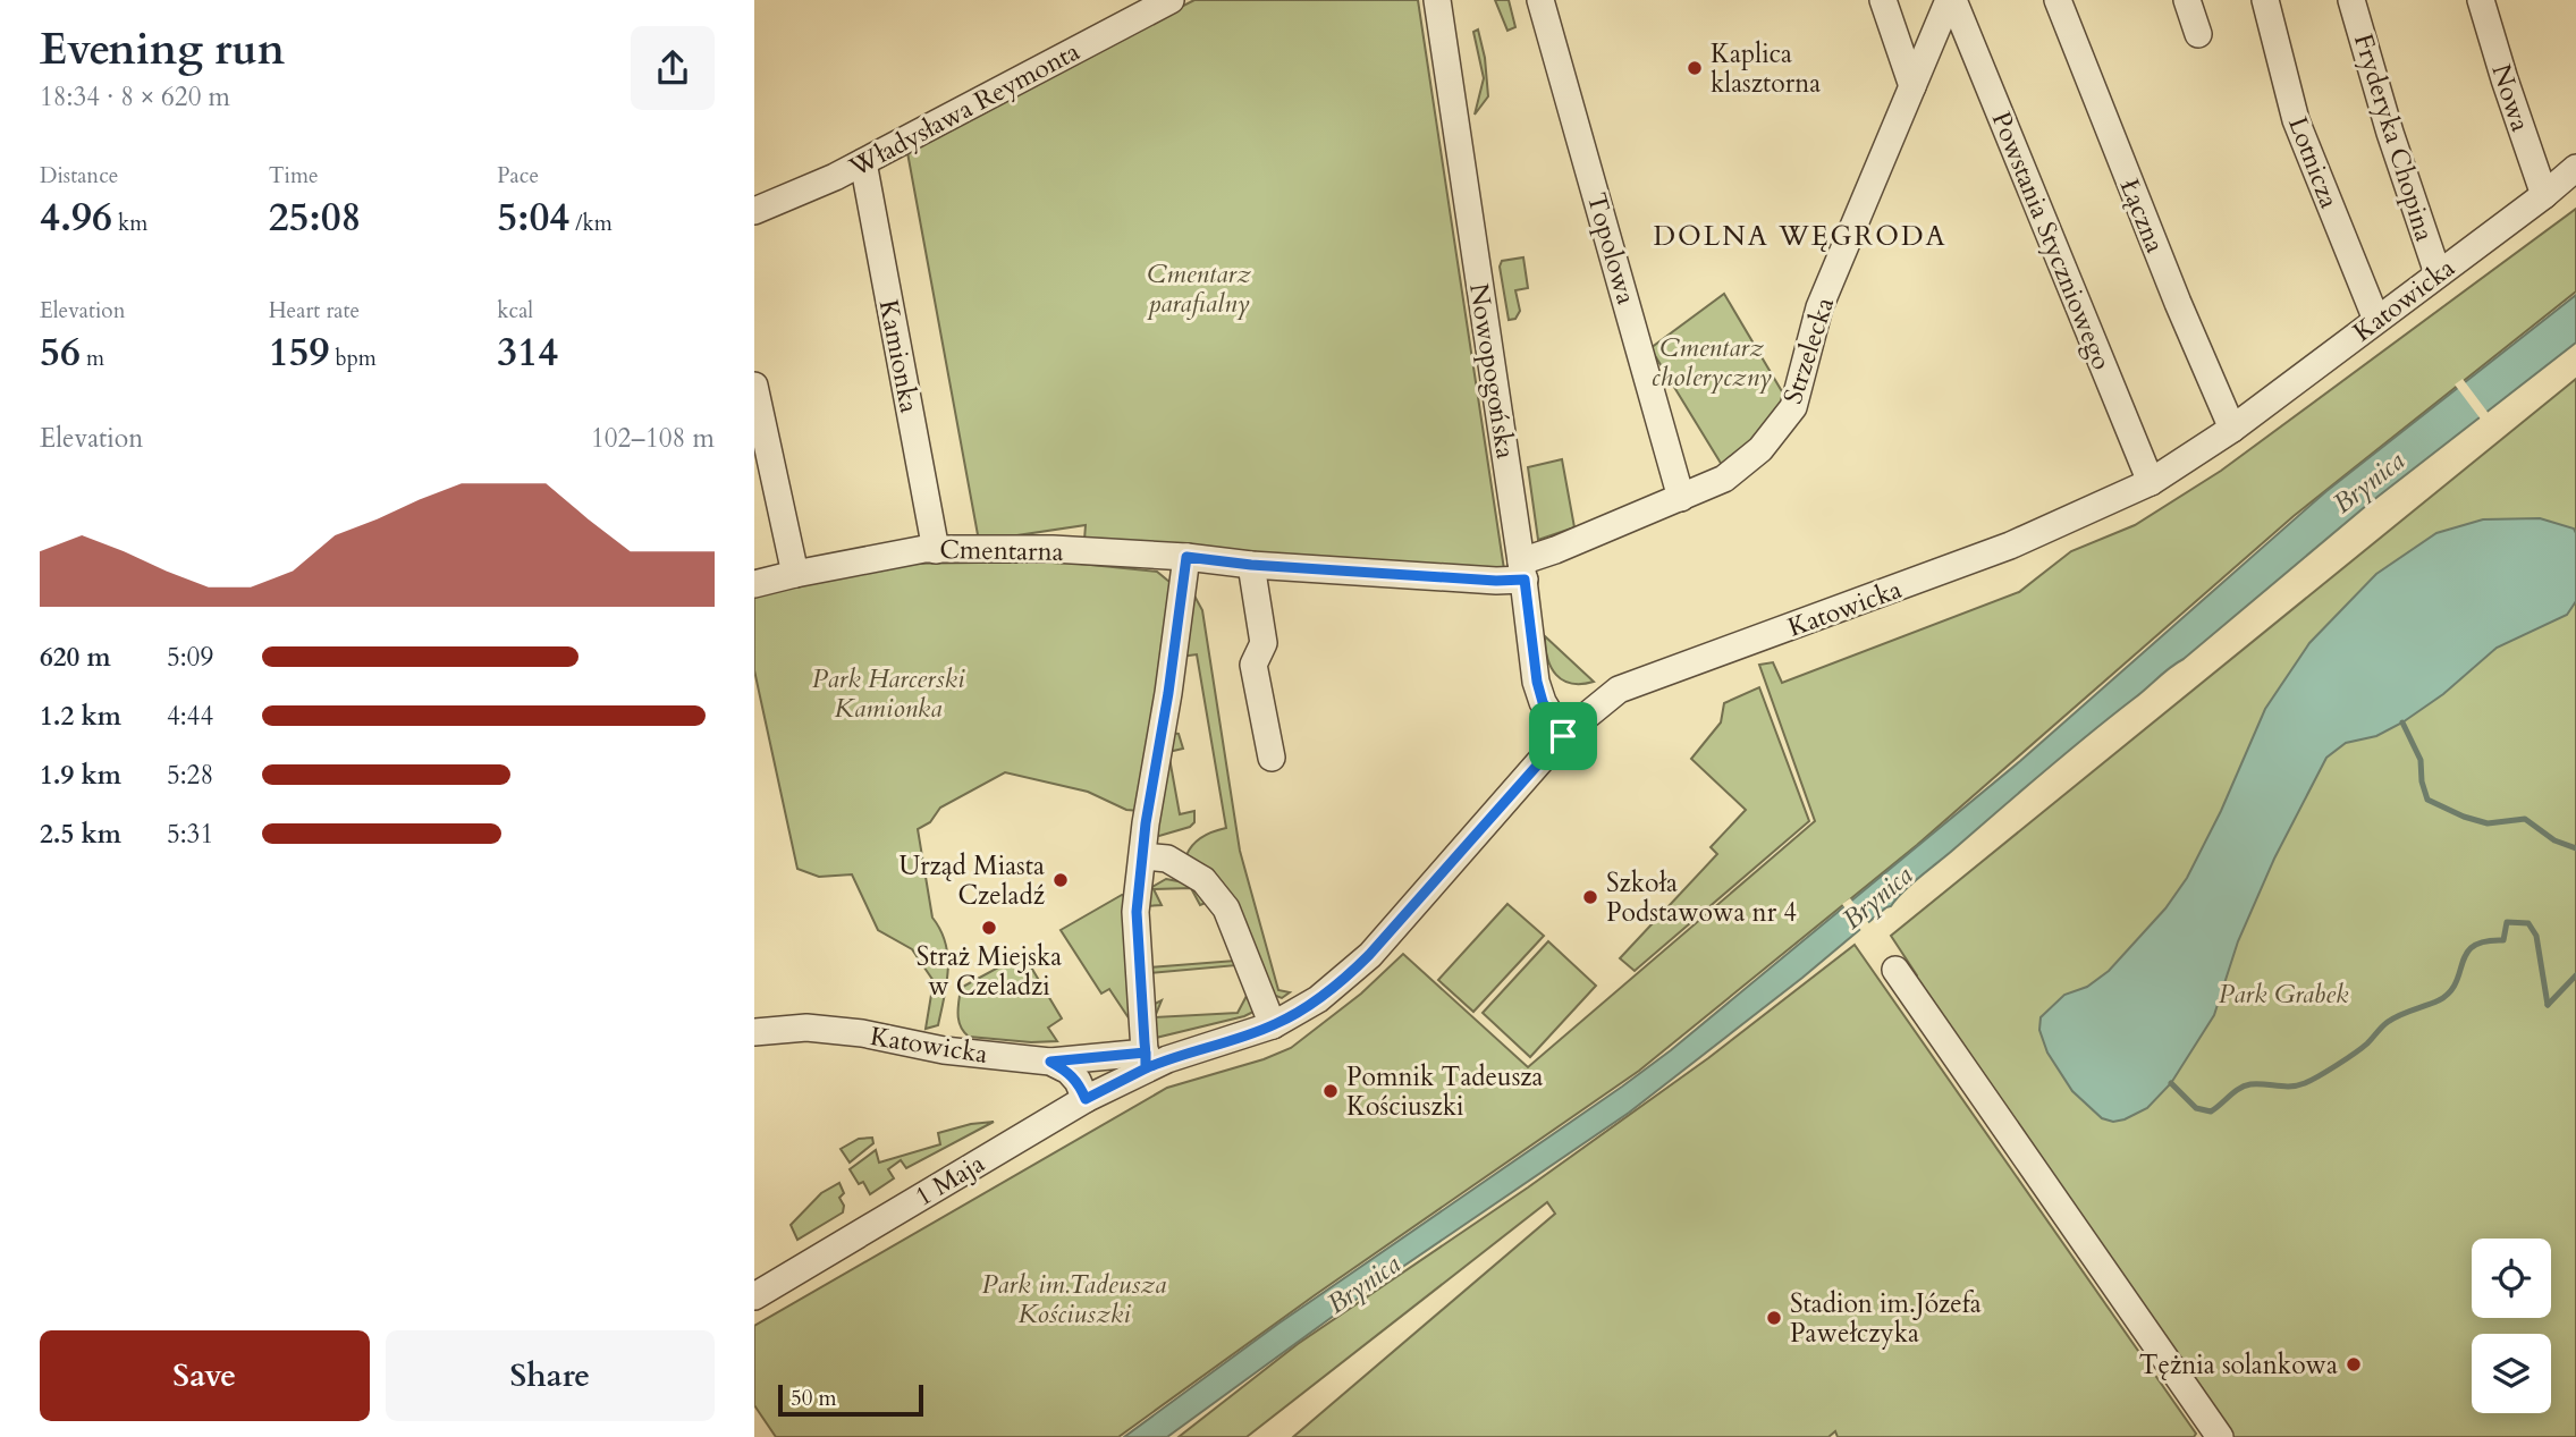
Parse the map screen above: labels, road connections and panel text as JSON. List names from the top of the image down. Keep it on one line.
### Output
{"streets":{"street":["Nowa","Władysława Reymonta","Fryderyka Chopina","Lotnicza","Łączna","Powstania Styczniowego","Topolowa","Katowicka","Strzelecka","Kamionka","Nowopogońska","Cmentarna","1 Maja"]},"crossings":[["Nowa","Katowicka"],["Władysława Reymonta","Kamionka"],["Fryderyka Chopina","Katowicka"],["Lotnicza","Katowicka"],["Łączna","Katowicka"],["Powstania Styczniowego","Katowicka"],["Powstania Styczniowego","Strzelecka"],["Topolowa","Strzelecka"],["Katowicka","Nowopogońska"],["Katowicka","1 Maja"],["Strzelecka","Nowopogońska"],["Strzelecka","Cmentarna"],["Kamionka","Cmentarna"],["Nowopogońska","Cmentarna"]],"districts":["DOLNA WĘGRODA"],"water":["Brynica"],"parks":["Cmentarz parafialny","Cmentarz choleryczny","Park Harcerski Kamionka","Park Grabek","Park im.Tadeusza Kościuszki"],"places":["Kaplica klasztorna","Urząd Miasta Czeladź","Szkoła Podstawowa nr 4","Straż Miejska w Czeladzi","Pomnik Tadeusza Kościuszki","Stadion im.Józefa Pawełczyka","Tężnia solankowa"],"scale_bar":"50 m","page":{"heading":["Evening run","18:34 · 8 × 620 m"],"stats":[["Distance","4.96 km"],["Time","25:08"],["Pace","5:04 /km"],["Elevation","56 m"],["Heart rate","159 bpm"],["kcal","314"]],"chart":["Elevation","102–108 m"],"list":[{"name":"620 m","note":"5:09"},{"name":"1.2 km","note":"4:44"},{"name":"1.9 km","note":"5:28"},{"name":"2.5 km","note":"5:31"}],"buttons":["Save","Share"],"scale":"50 m"}}
